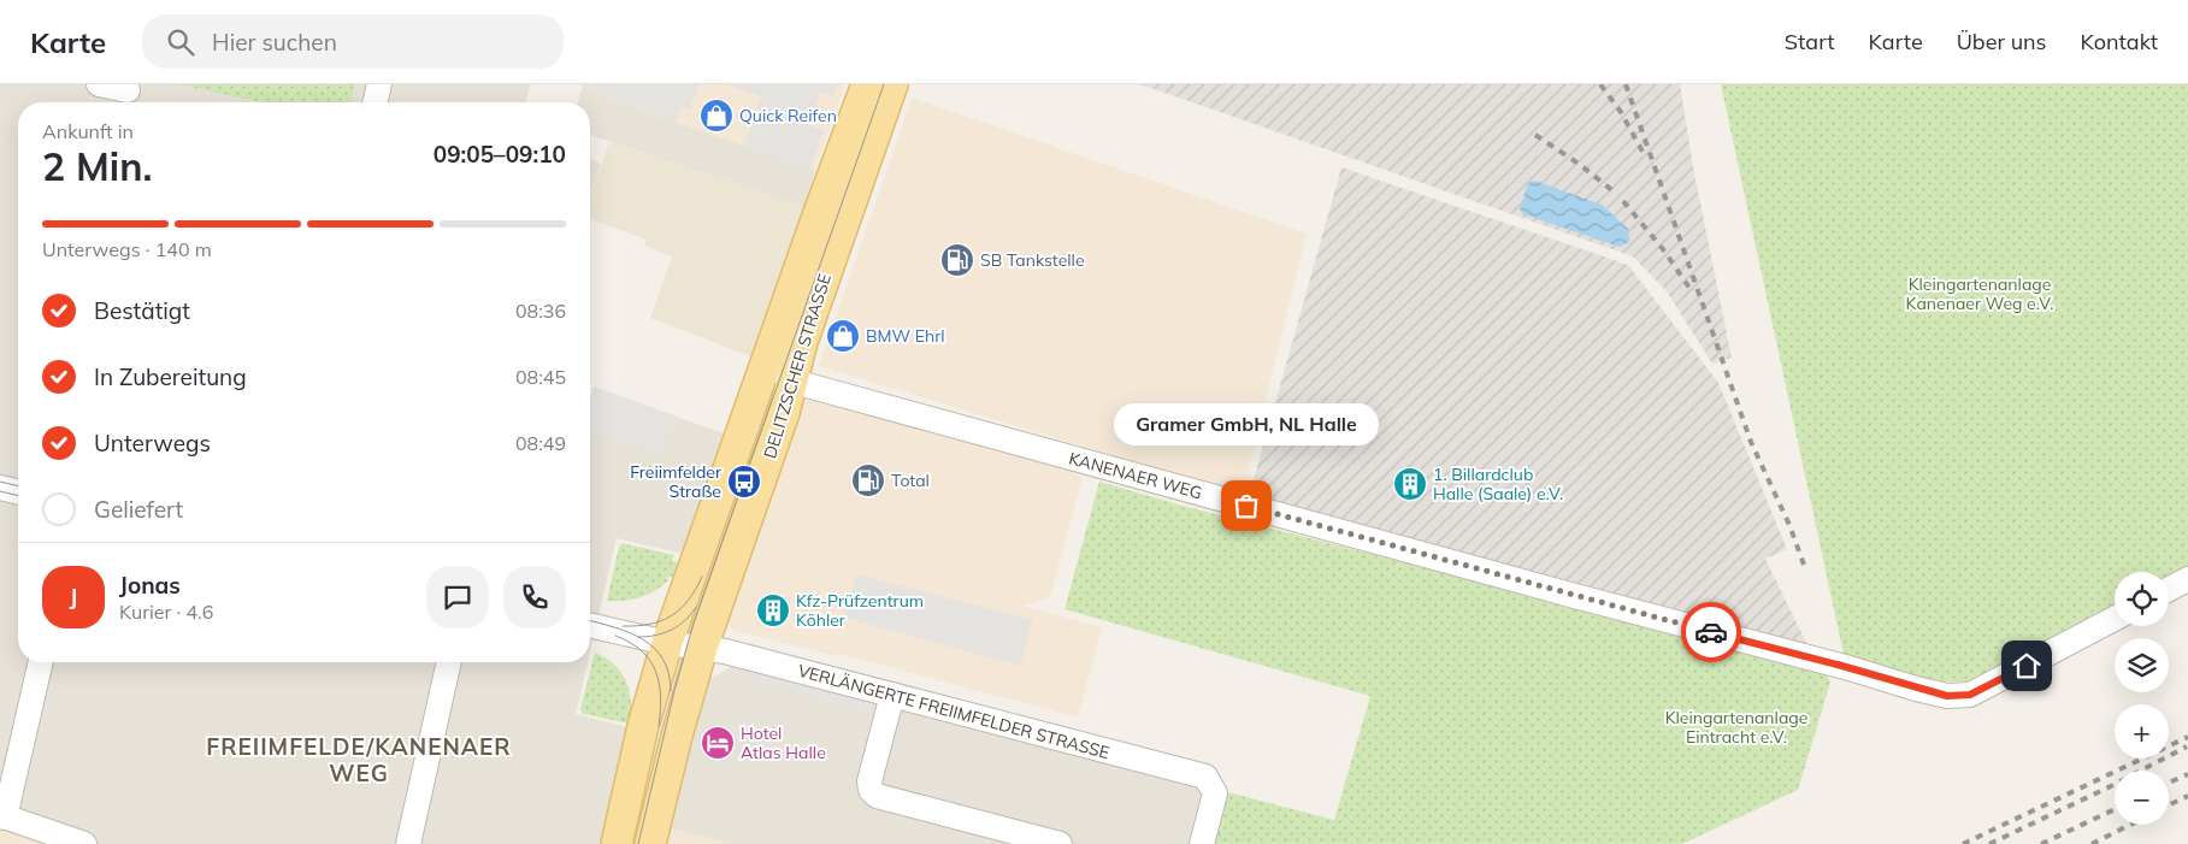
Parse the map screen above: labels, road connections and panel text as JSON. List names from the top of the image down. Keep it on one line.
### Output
{"streets":{"main road":["DELITZSCHER STRASSE"],"street":["KANENAER WEG","VERLÄNGERTE FREIIMFELDER STRASSE"]},"crossings":[["DELITZSCHER STRASSE","KANENAER WEG"],["DELITZSCHER STRASSE","VERLÄNGERTE FREIIMFELDER STRASSE"]],"districts":["FREIIMFELDE/KANENAER WEG"],"parks":["Kleingartenanlage Kanenaer Weg e.V.","Kleingartenanlage Eintracht e.V."],"places":{"shop":["Quick Reifen","BMW Ehrl"],"fuel station":["SB Tankstelle","Total"],"bus stop":["Freiimfelder Straße"],"building":["1. Billardclub Halle (Saale) e.V.","Kfz-Prüfzentrum Köhler"],"other":["Gramer GmbH, NL Halle"],"hotel":["Hotel Atlas Halle"]},"page":{"header":"Karte","search":"Hier suchen","nav":["Start","Karte","Über uns","Kontakt"],"heading":["2 Min.","Ankunft in","09:05–09:10"],"panel":["Jonas","Kurier · 4.6"],"bar":"Unterwegs · 140 m","list":[["Bestätigt","08:36"],["In Zubereitung","08:45"],["Unterwegs","08:49"],"Geliefert"],"bubble":"Gramer GmbH, NL Halle","round":"J","map_buttons":["+","−"]}}
